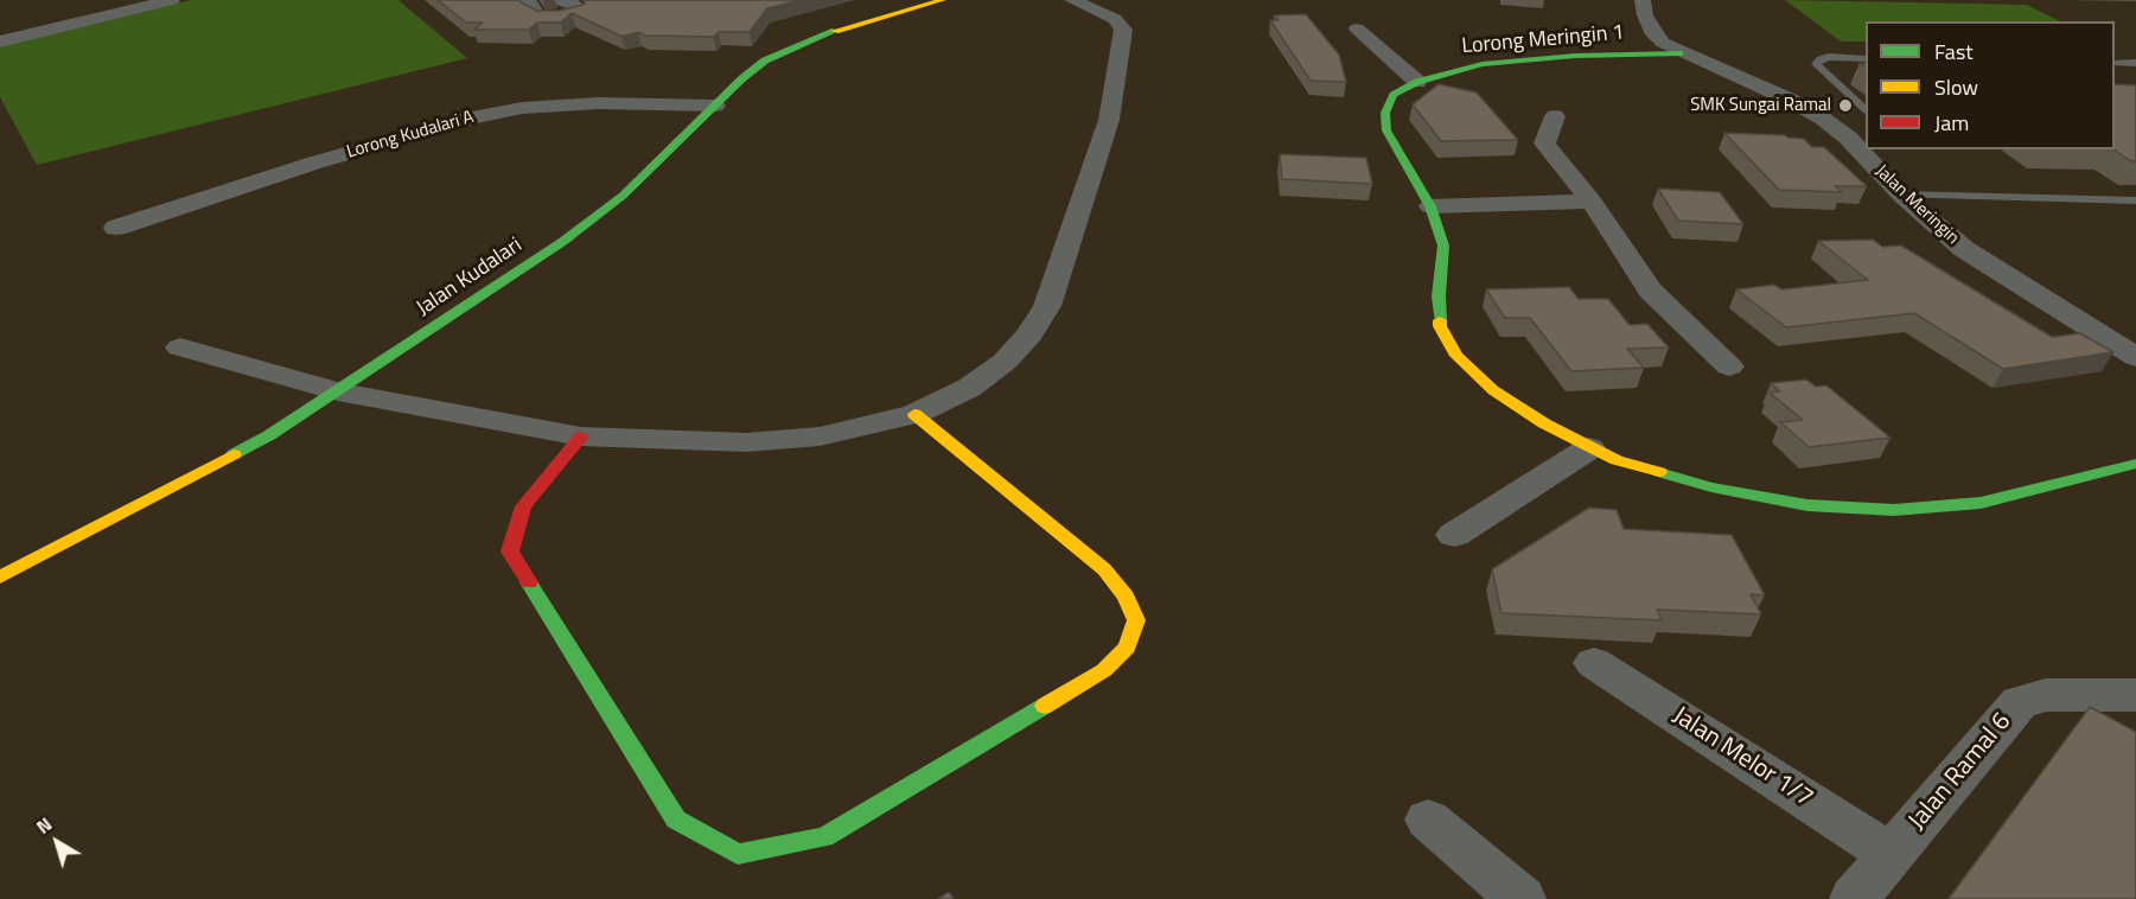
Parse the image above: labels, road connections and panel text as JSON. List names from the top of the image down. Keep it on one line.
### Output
{"streets":{"street":["Lorong Meringin 1","Lorong Kudalari A","Jalan Meringin","Jalan Kudalari","Jalan Melor 1/7","Jalan Ramal 6"]},"crossings":[["Lorong Meringin 1","Jalan Meringin"],["Lorong Kudalari A","Jalan Kudalari"],["Jalan Melor 1/7","Jalan Ramal 6"]],"places":["SMK Sungai Ramal"],"legend":["Fast","Slow","Jam"],"north":"top left"}
